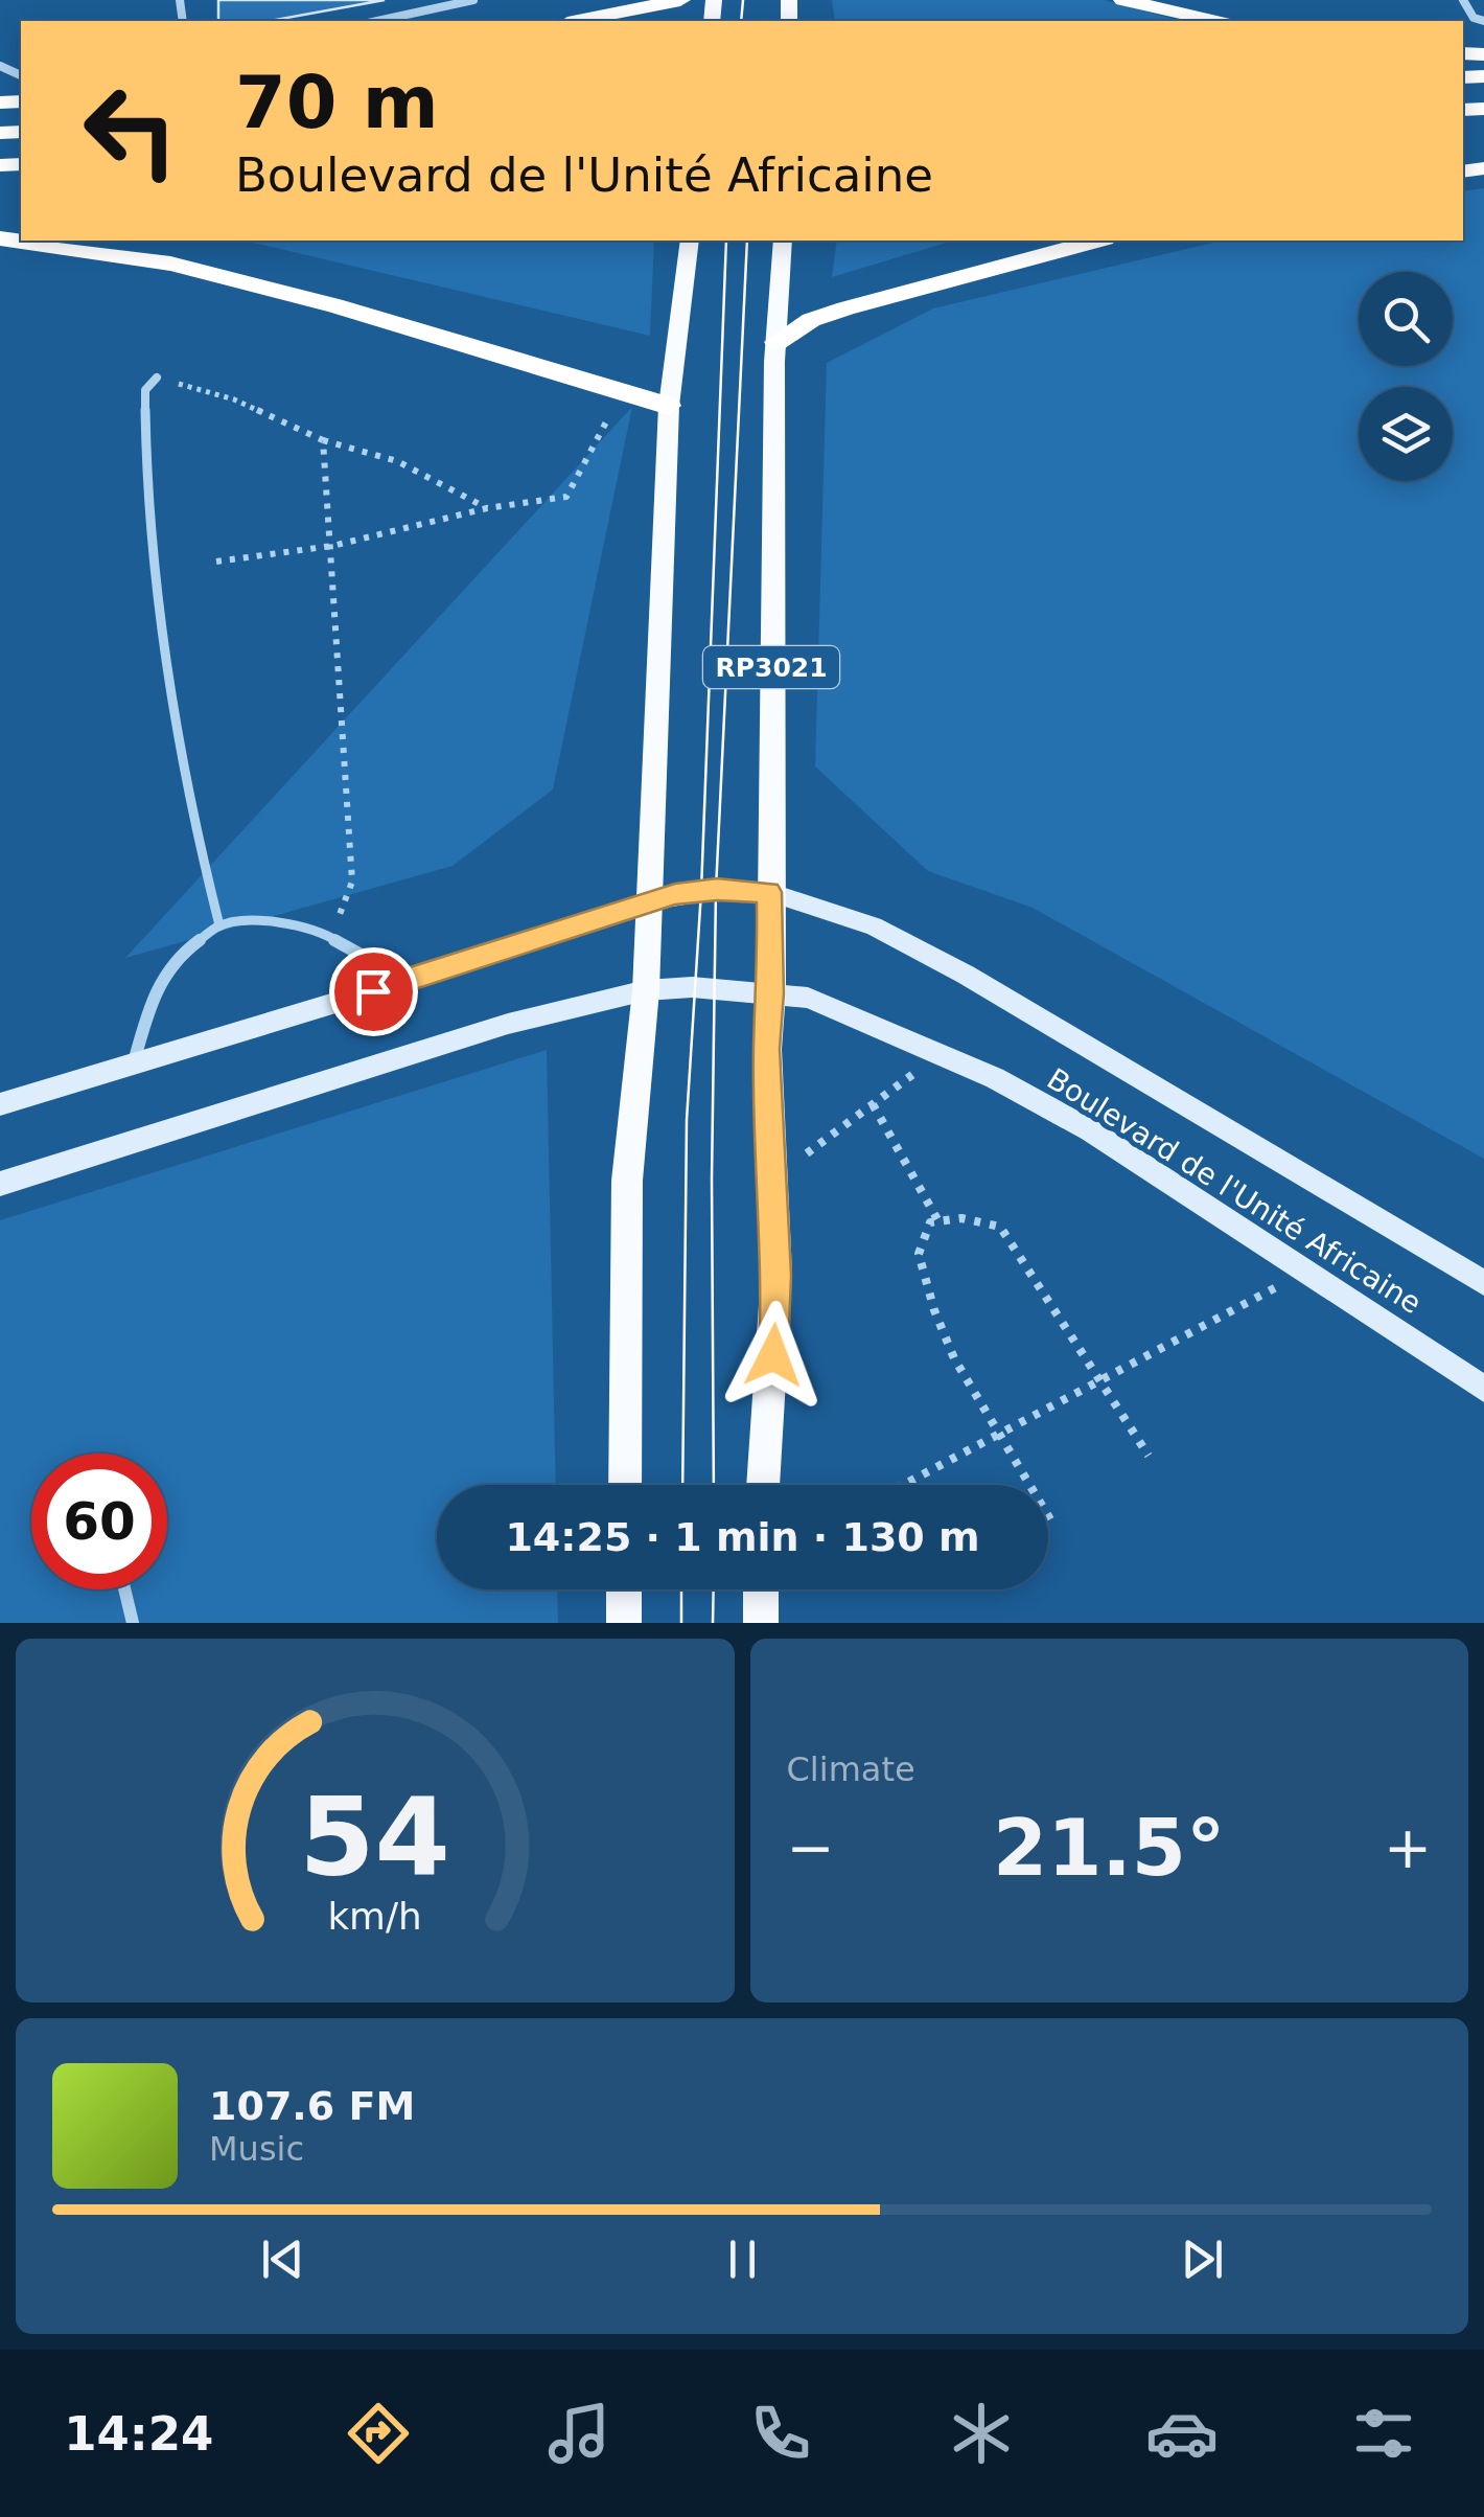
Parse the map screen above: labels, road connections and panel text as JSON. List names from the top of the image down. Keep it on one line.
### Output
{"streets":{"main road":["RP3021","Boulevard de l'Unité Africaine"]},"crossings":[["RP3021","Boulevard de l'Unité Africaine"]],"page":{"turn":["70 m","Boulevard de l'Unité Africaine"],"limit":"60","trip":"14:25 · 1 min · 130 m","tile":"Climate","heat":["−","21.5°","+"],"song":["107.6 FM","Music"],"tabs":"14:24","gauge":["54","km/h"]}}
